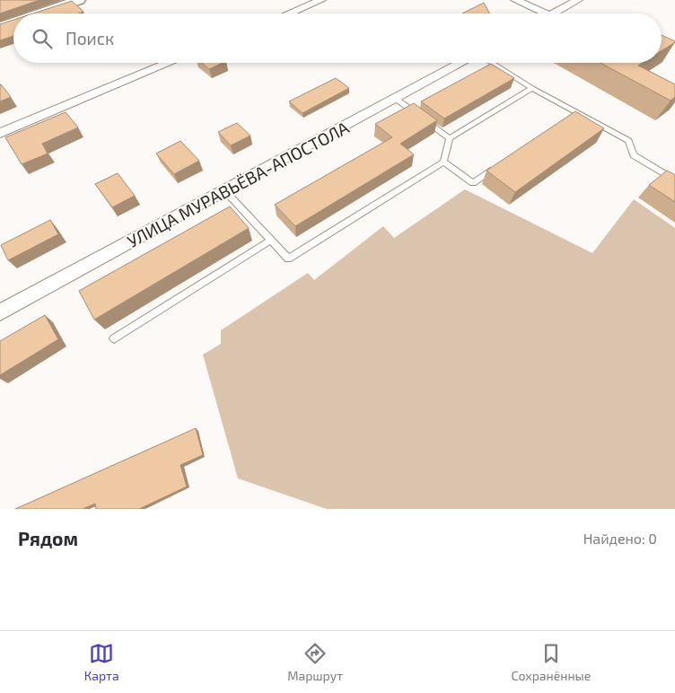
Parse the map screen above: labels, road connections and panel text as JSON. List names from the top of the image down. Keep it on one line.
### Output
{"streets":{"street":["УЛИЦА МУРАВЬЁВА-АПОСТОЛА"]},"page":{"search":"Поиск","heading":["Рядом","Найдено: 0"],"nav":["Карта","Маршрут","Сохранённые"]}}
